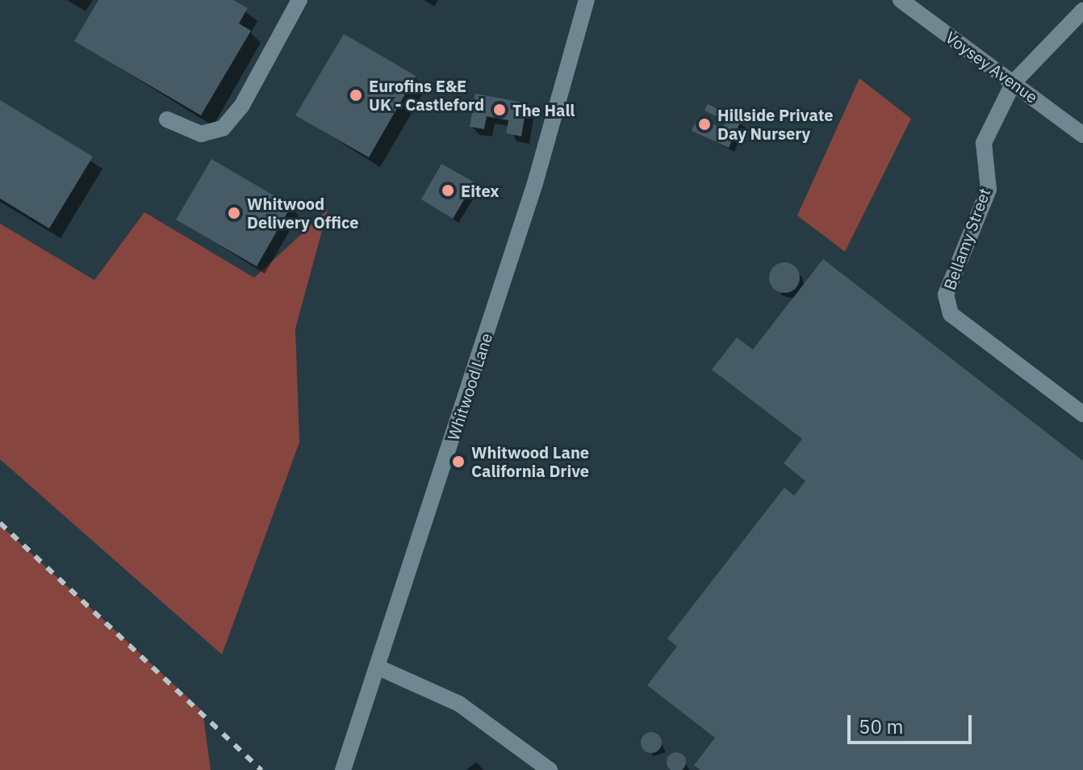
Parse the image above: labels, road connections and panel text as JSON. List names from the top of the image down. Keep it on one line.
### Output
{"streets":{"street":["Voysey Avenue","Bellamy Street","Whitwood Lane"]},"crossings":[["Voysey Avenue","Bellamy Street"]],"places":["Eurofins E&E UK - Castleford","The Hall","Hillside Private Day Nursery","Eitex","Whitwood Delivery Office","Whitwood Lane California Drive"],"scale_bar":"50 m"}
